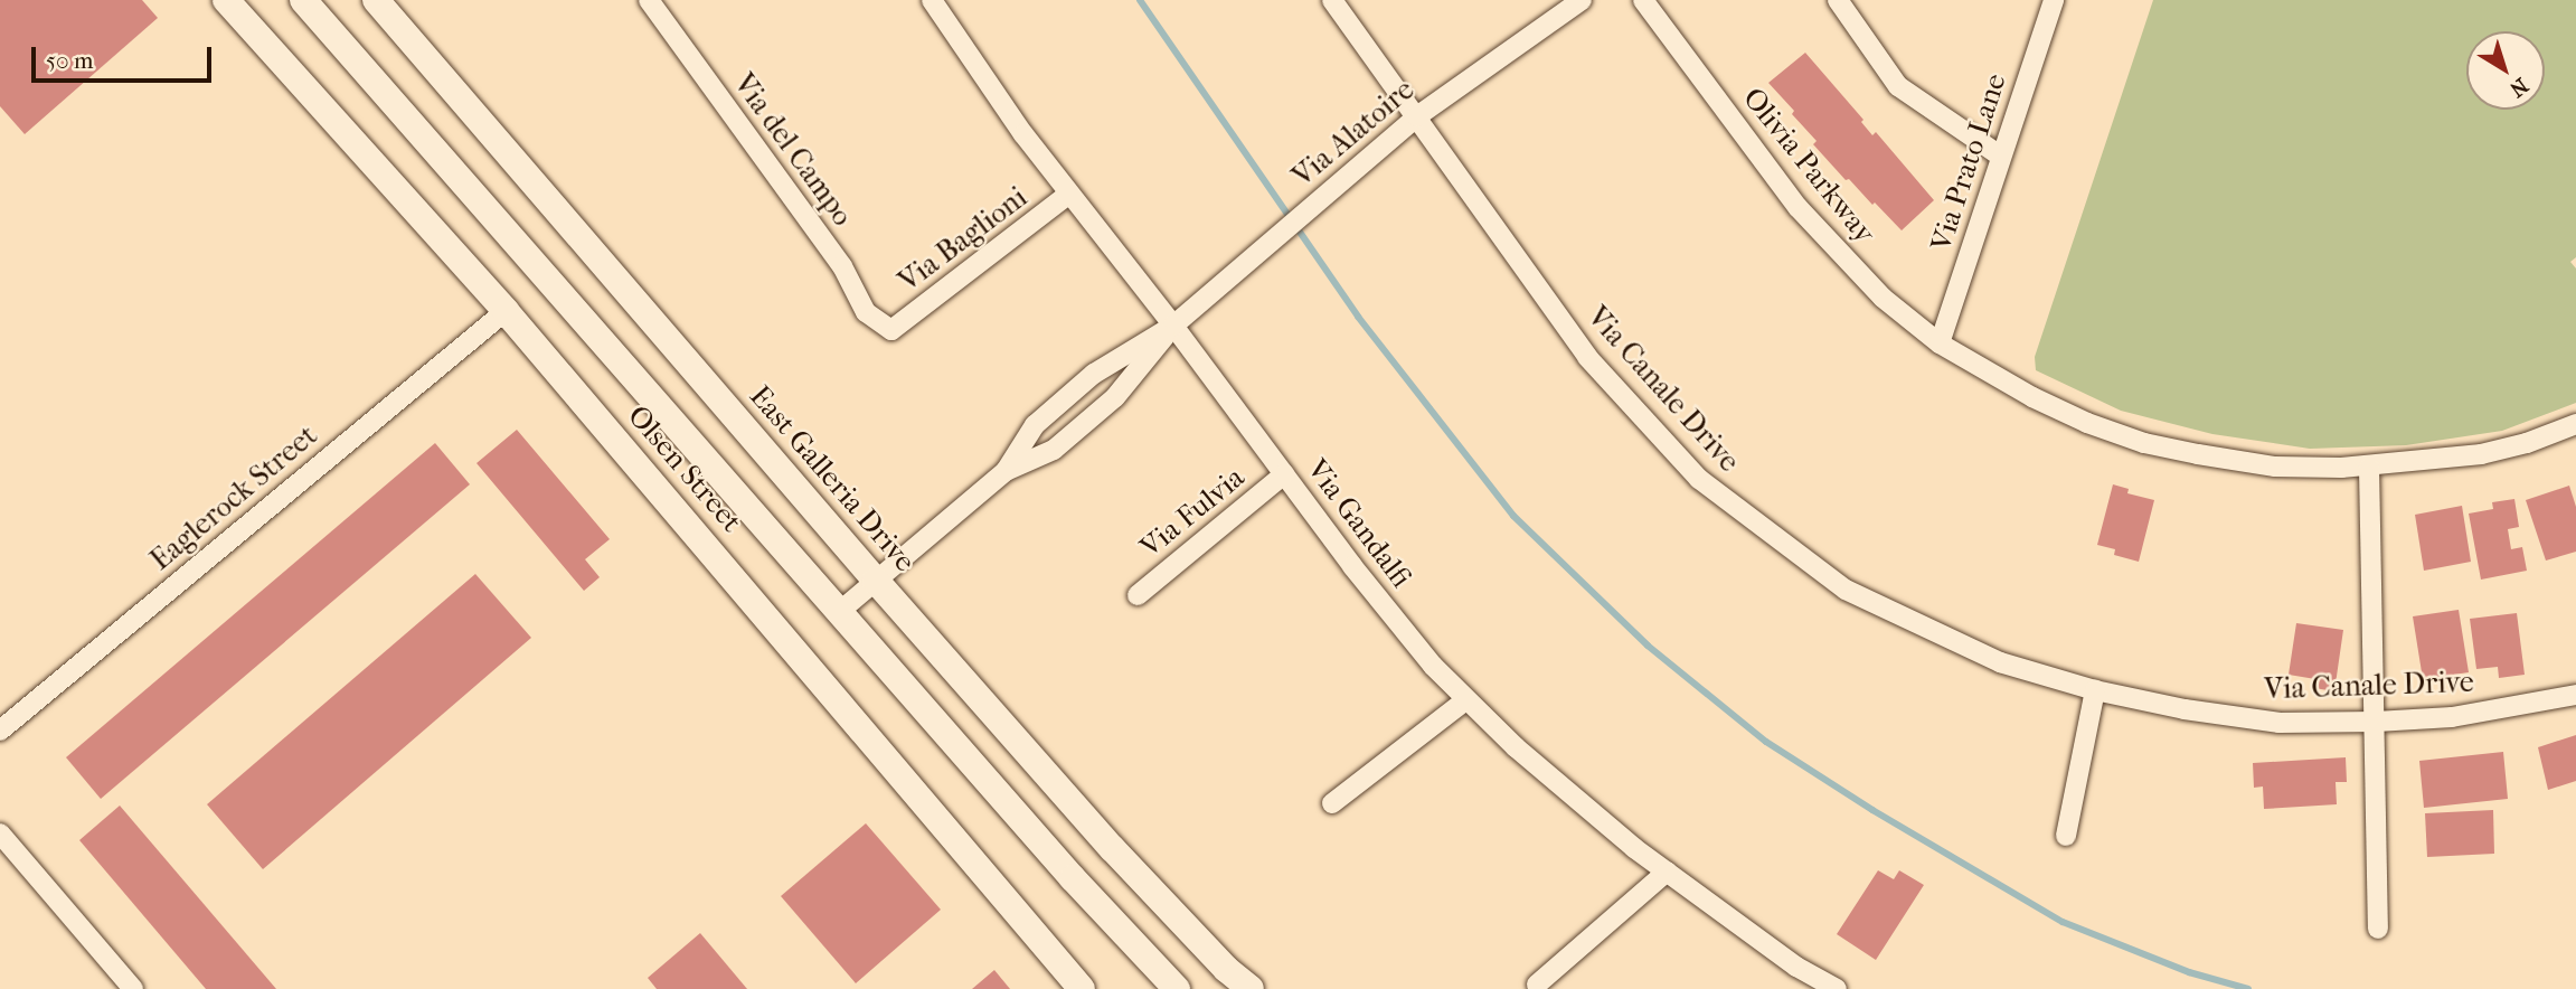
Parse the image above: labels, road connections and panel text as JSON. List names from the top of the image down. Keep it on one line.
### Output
{"streets":{"main road":["Olsen Street","East Galleria Drive"],"street":["Via Alatoire","Via del Campo","Via Prato Lane","Olivia Parkway","Via Baglioni","Via Canale Drive","Eaglerock Street","Via Fulvia","Via Gandalfi"]},"crossings":[["Via Alatoire","Via Canale Drive"],["Via Alatoire","East Galleria Drive"],["Via Alatoire","Via Gandalfi"],["Via del Campo","Via Baglioni"],["Via Prato Lane","Olivia Parkway"],["Via Baglioni","Via Gandalfi"],["Olsen Street","Eaglerock Street"],["Via Fulvia","Via Gandalfi"]],"scale_bar":"50 m","north":"bottom right"}
